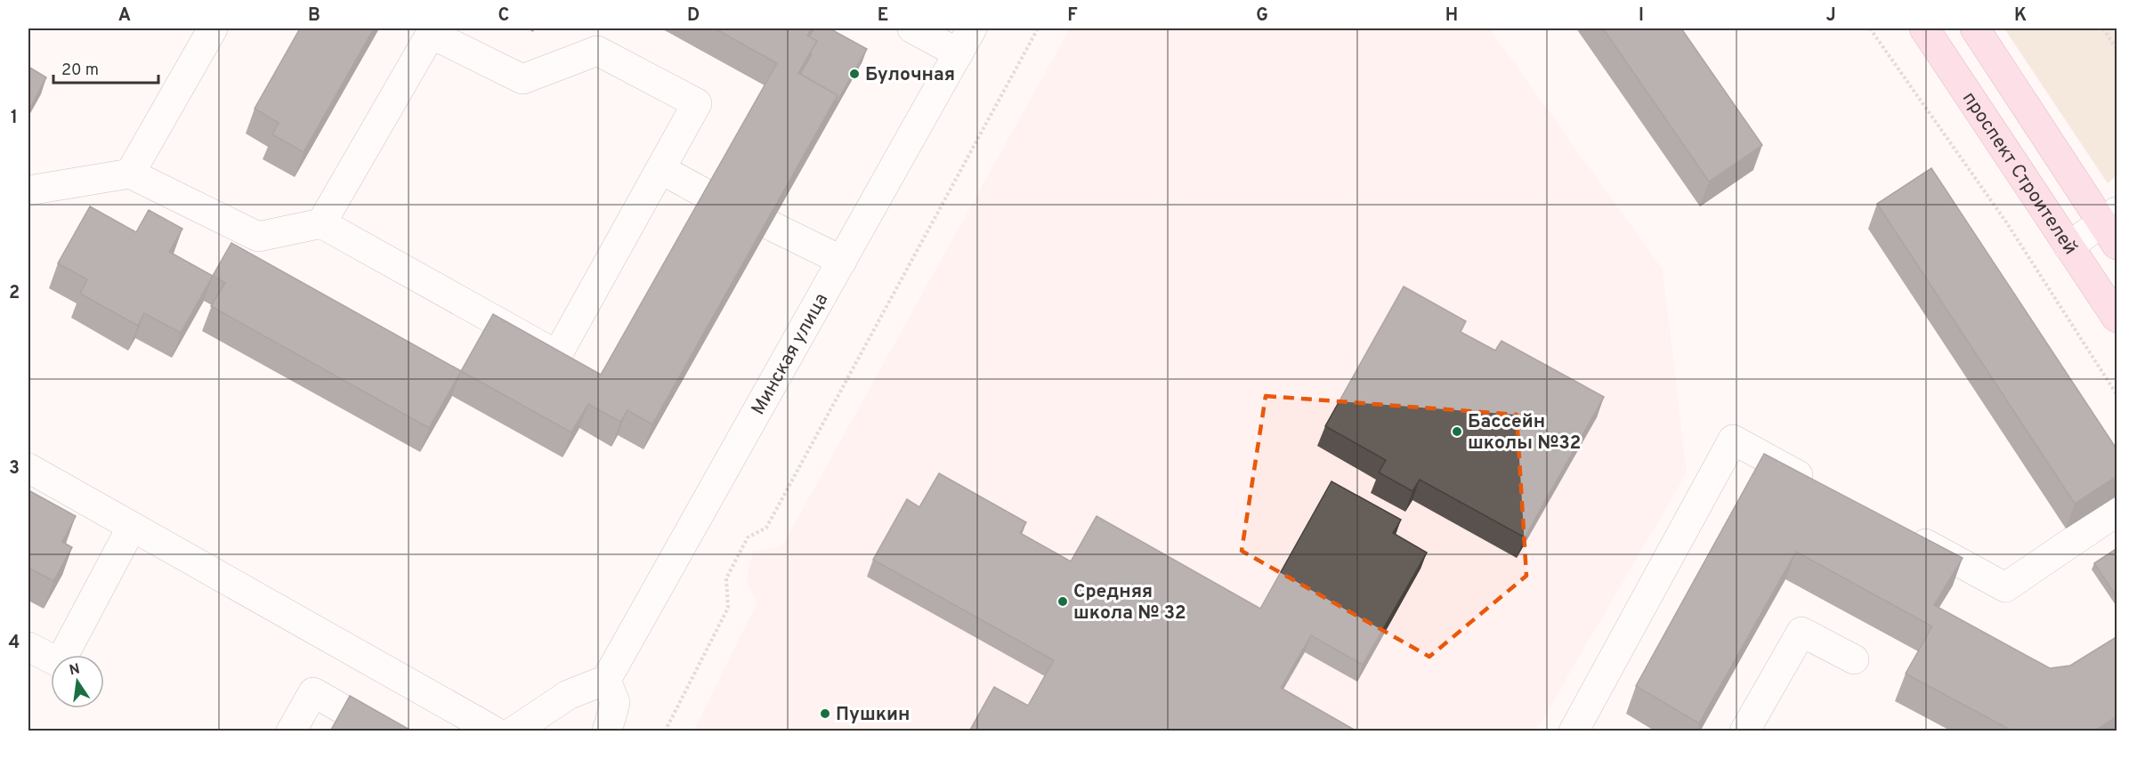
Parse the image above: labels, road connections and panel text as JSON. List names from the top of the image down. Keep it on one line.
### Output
{"streets":{"main road":["проспект Строителей"],"street":["Минская улица"]},"places":["Булочная","Бассейн школы №32","Средняя школа № 32","Пушкин"],"scale_bar":"20 m","north":"top","grid":{"columns":["A","B","C","D","E","F","G","H","I","J","K"],"rows":["1","2","3","4"]}}
